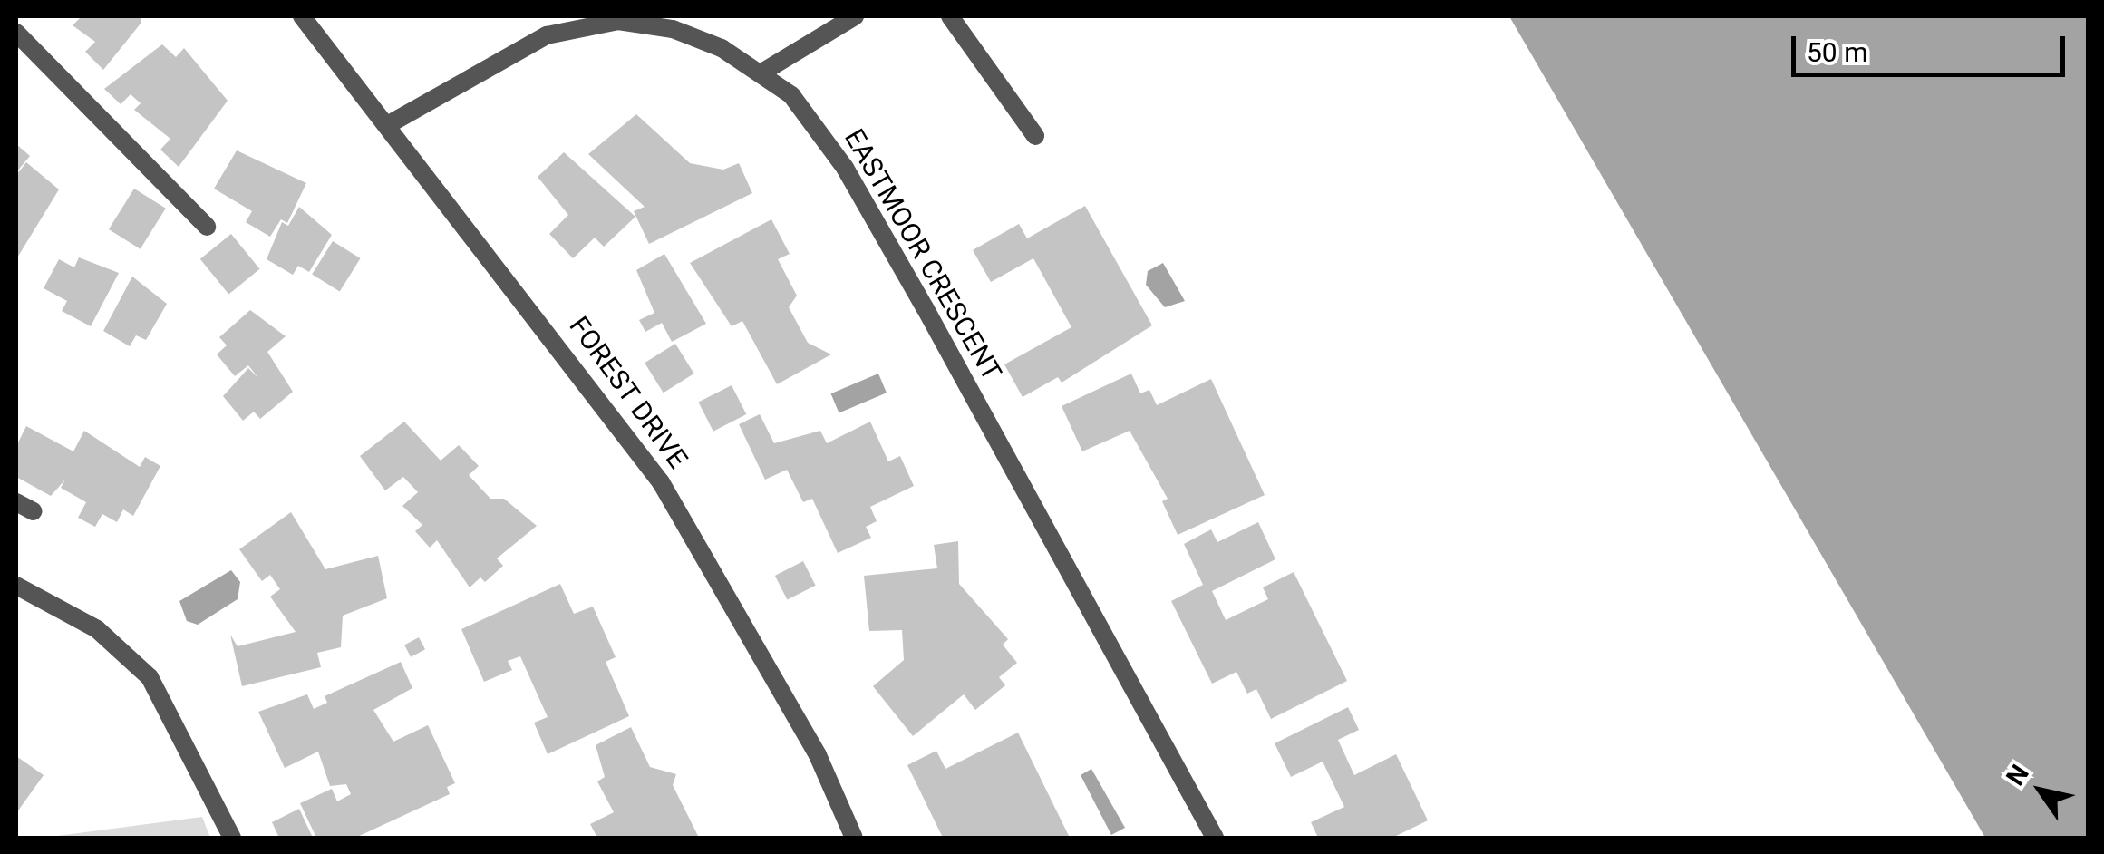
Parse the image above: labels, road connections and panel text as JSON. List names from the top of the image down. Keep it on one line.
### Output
{"streets":{"street":["EASTMOOR CRESCENT","FOREST DRIVE"]},"crossings":[["EASTMOOR CRESCENT","FOREST DRIVE"]],"scale_bar":"50 m","north":"top left"}
